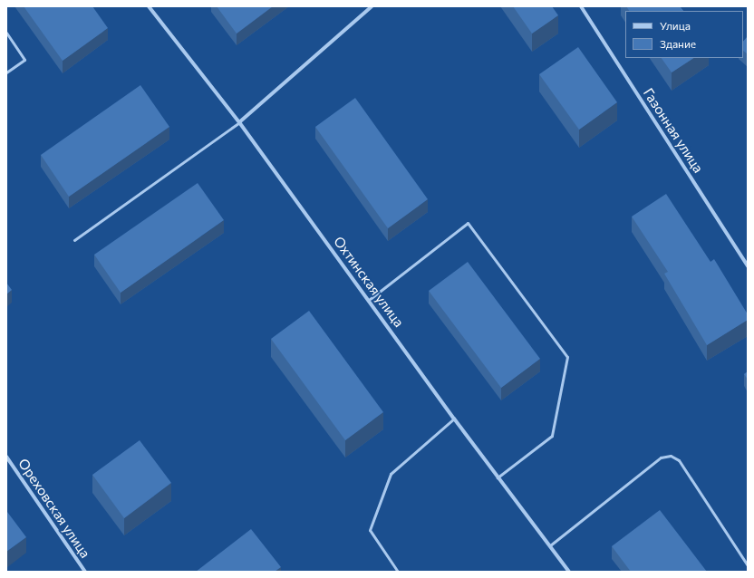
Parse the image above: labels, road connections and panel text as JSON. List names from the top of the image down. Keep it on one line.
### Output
{"streets":{"street":["Газонная улица","Охтинская улица","Ореховская улица"]},"legend":["Улица","Здание"]}
